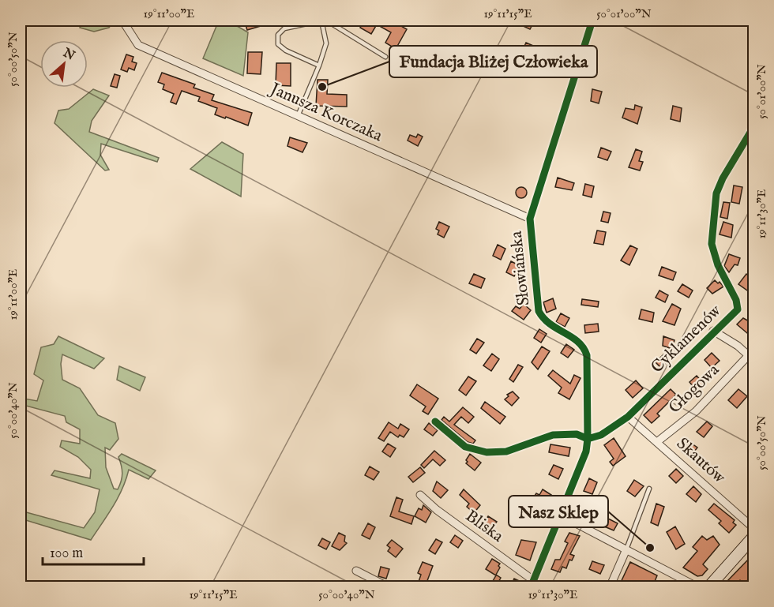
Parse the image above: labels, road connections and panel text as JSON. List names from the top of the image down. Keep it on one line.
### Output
{"streets":{"street":["Janusza Korczaka","Słowiańska","Cyklamenów","Głogowa","Skautów","Bliska"]},"crossings":[["Janusza Korczaka","Słowiańska"],["Słowiańska","Cyklamenów"],["Słowiańska","Bliska"],["Cyklamenów","Skautów"],["Głogowa","Skautów"]],"places":["Fundacja Bliżej Człowieka","Nasz Sklep"],"scale_bar":"100 m","north":"top right","coordinates":["19°11'00\"E","19°11'15\"E","50°01'00\"N","50°00'50\"N","19°11'30\"E","50°00'40\"N"]}
